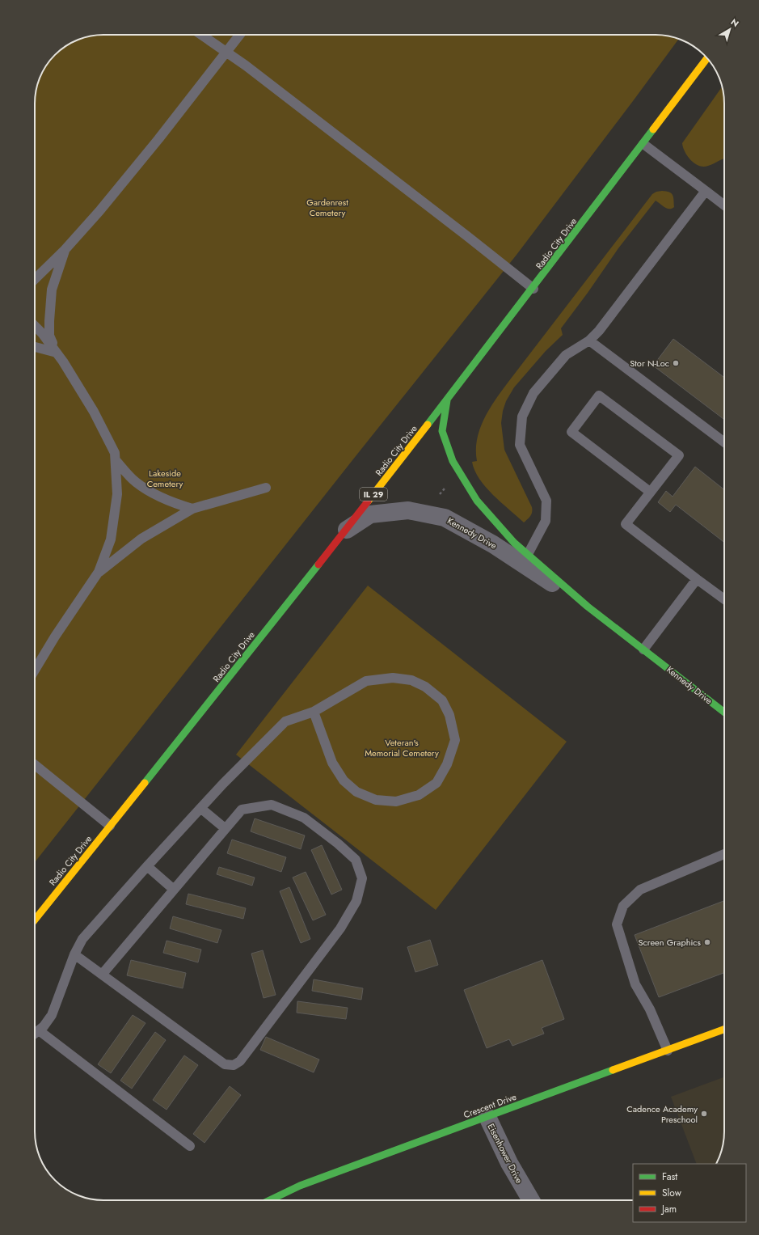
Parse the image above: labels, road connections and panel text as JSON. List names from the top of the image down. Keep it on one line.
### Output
{"streets":{"main road":["Radio City Drive","IL 29","Kennedy Drive","Crescent Drive"],"street":["Eisenhower Drive"]},"crossings":[["Radio City Drive","Kennedy Drive"],["Crescent Drive","Eisenhower Drive"]],"parks":["Gardenrest Cemetery","Lakeside Cemetery","Veteran's Memorial Cemetery"],"places":["Stor N-Loc","Screen Graphics","Cadence Academy Preschool"],"legend":["Fast","Slow","Jam"],"north":"top right"}
